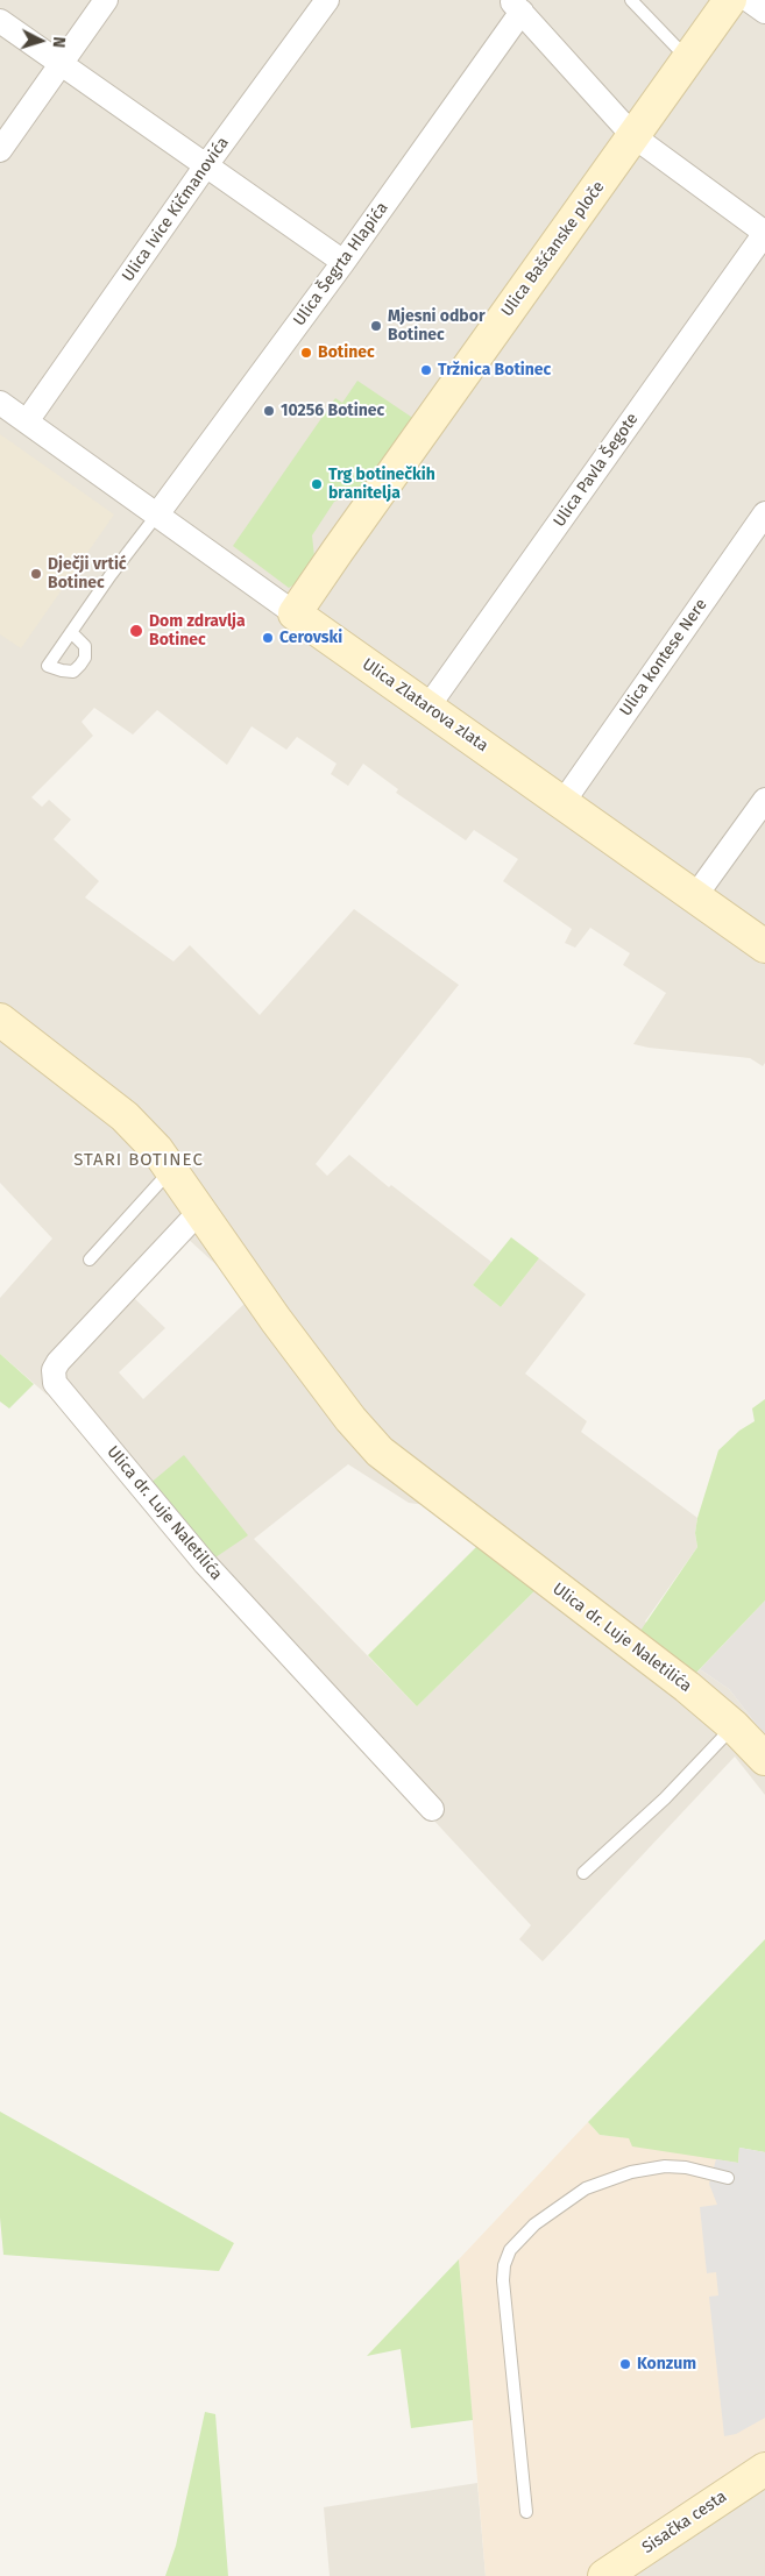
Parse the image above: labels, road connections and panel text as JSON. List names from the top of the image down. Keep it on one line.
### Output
{"streets":{"street":["Ulica Ivice Kičmanovića","Ulica Bašćanske ploče","Ulica Šegrta Hlapića","Ulica Pavla Šegote","Ulica kontese Nere","Ulica Zlatarova zlata","Ulica dr. Luje Naletilića","Sisačka cesta"]},"crossings":[["Ulica Ivice Kičmanovića","Ulica Zlatarova zlata"],["Ulica Bašćanske ploče","Ulica Zlatarova zlata"],["Ulica Šegrta Hlapića","Ulica Zlatarova zlata"],["Ulica Pavla Šegote","Ulica Zlatarova zlata"],["Ulica kontese Nere","Ulica Zlatarova zlata"]],"districts":["STARI BOTINEC"],"places":["Mjesni odbor Botinec","Botinec","Tržnica Botinec","10256 Botinec","Trg botinečkih branitelja","Dječji vrtić Botinec","Dom zdravlja Botinec","Cerovski","Konzum"],"north":"right"}
